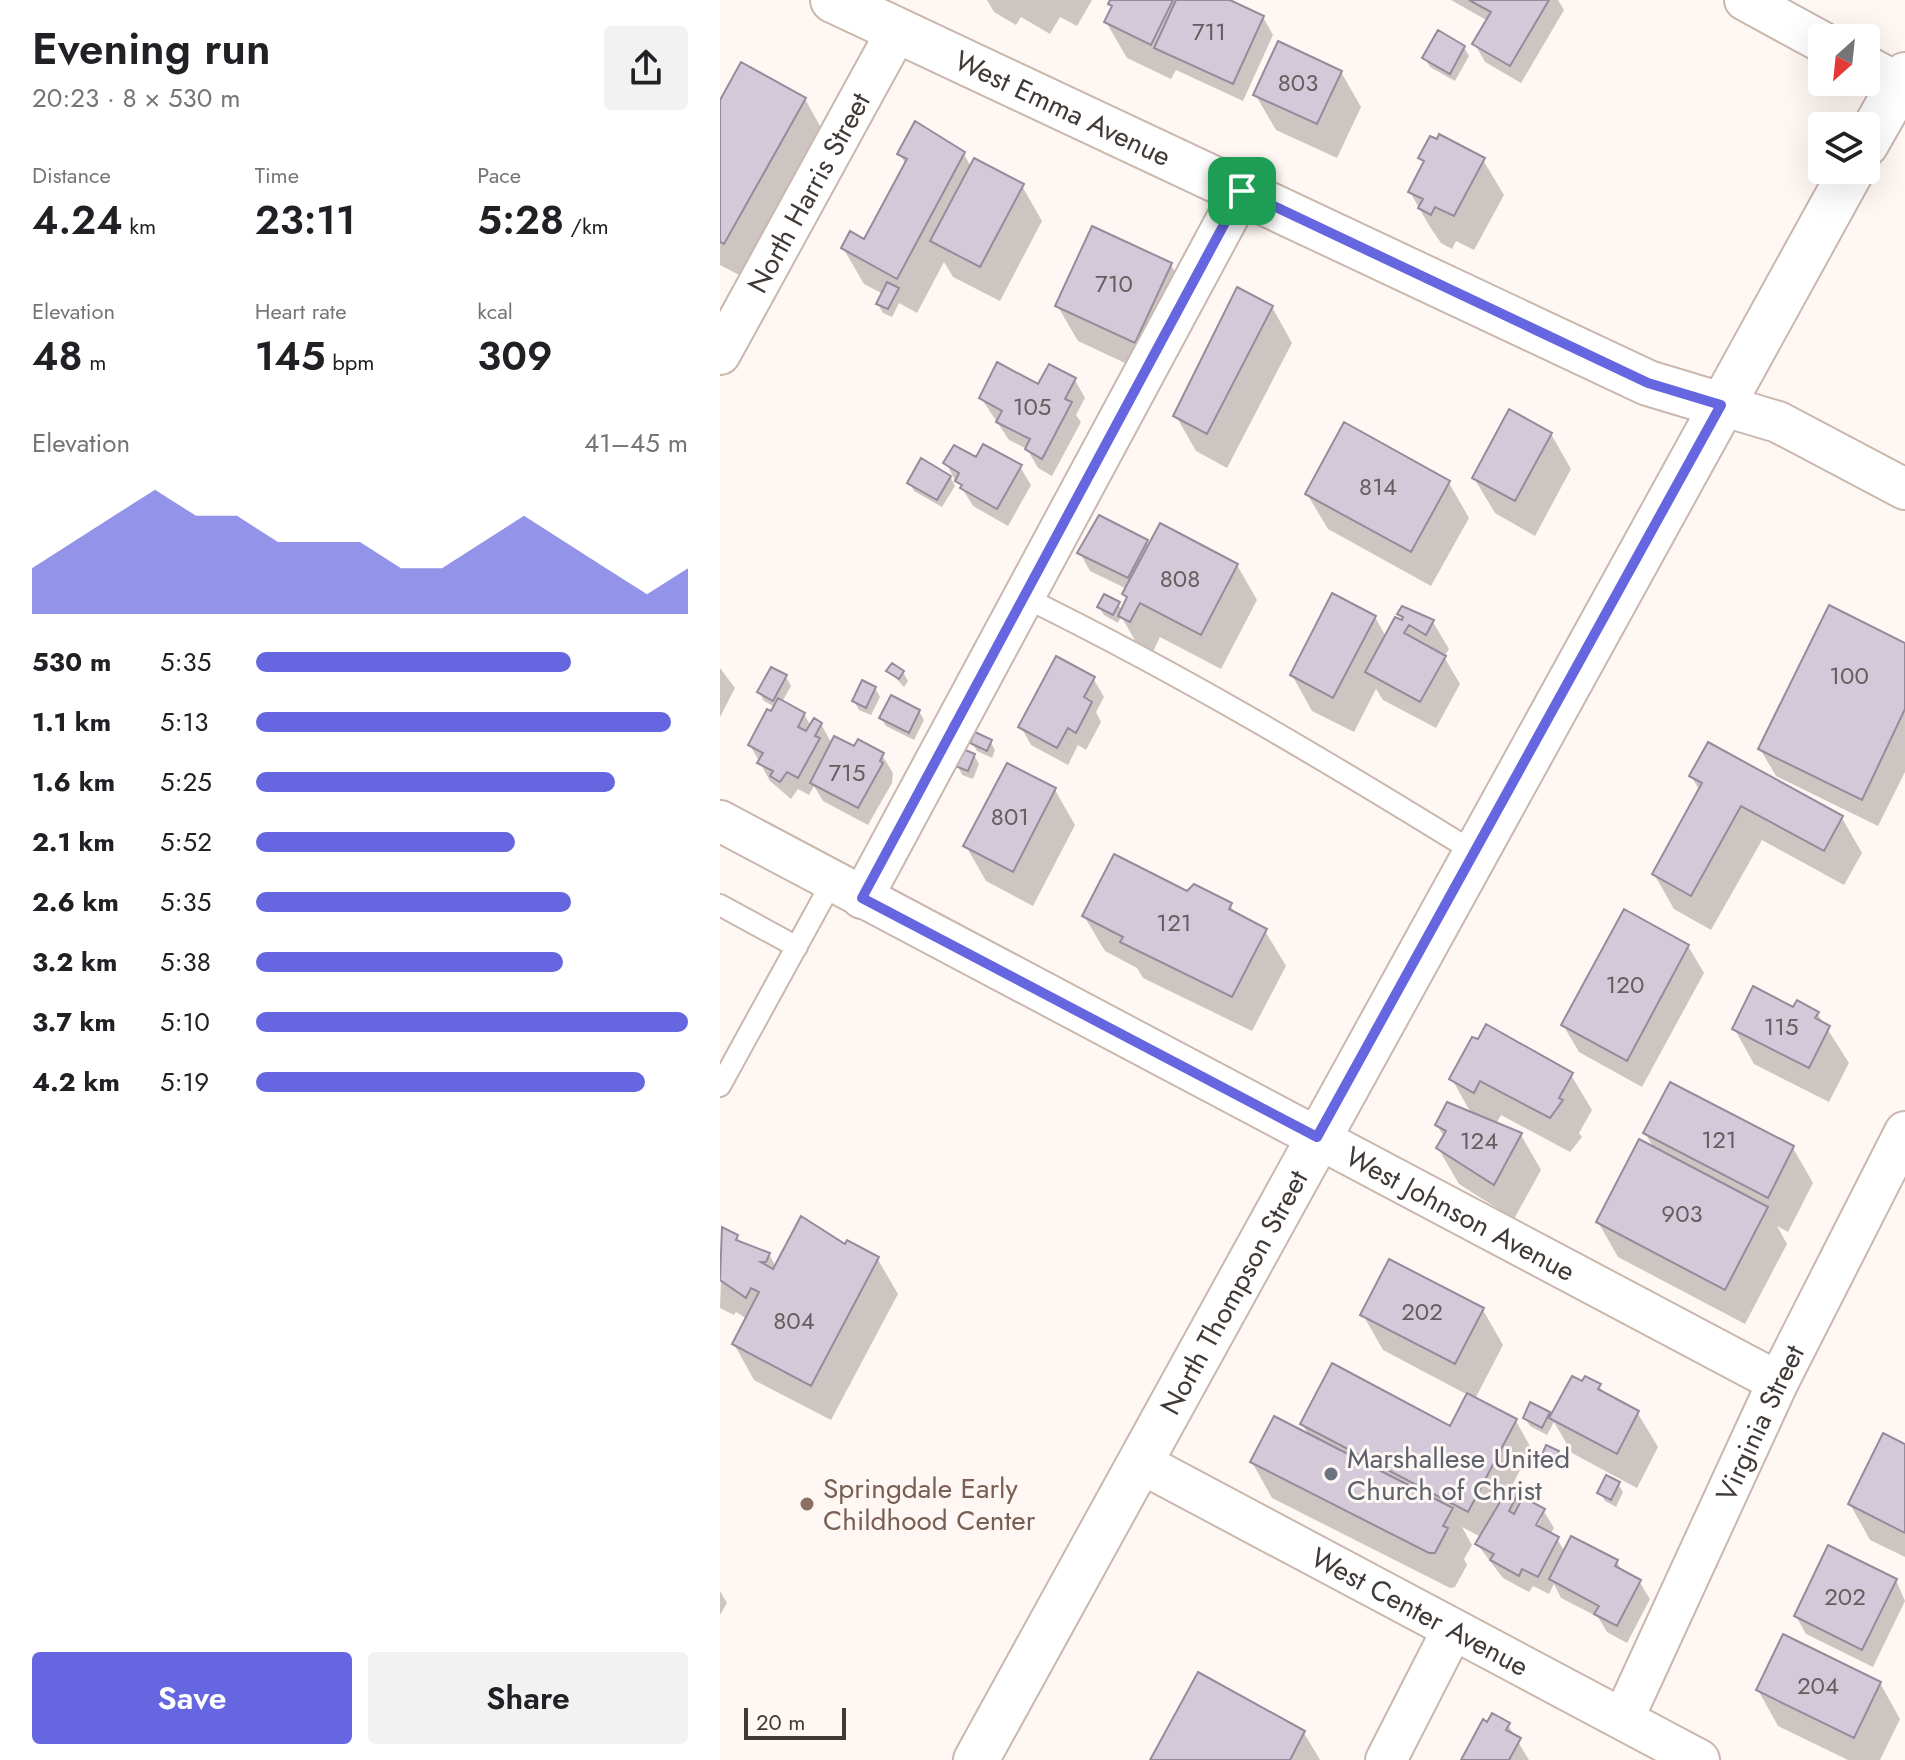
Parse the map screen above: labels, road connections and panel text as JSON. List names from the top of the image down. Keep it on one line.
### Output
{"streets":{"main road":["West Emma Avenue","North Thompson Street"],"street":["North Harris Street","West Johnson Avenue","Virginia Street","West Center Avenue"]},"crossings":[["West Emma Avenue","North Harris Street"],["West Emma Avenue","North Thompson Street"],["West Johnson Avenue","North Thompson Street"],["West Johnson Avenue","Virginia Street"],["North Thompson Street","West Center Avenue"],["Virginia Street","West Center Avenue"]],"places":["Marshallese United Church of Christ","Springdale Early Childhood Center"],"house_numbers":["711","803","710","105","814","808","100","715","801","121","120","115","121","124","903","202","804","202","204"],"scale_bar":"20 m","north":"bottom left","page":{"heading":["Evening run","20:23 · 8 × 530 m"],"stats":[["Distance","4.24 km"],["Time","23:11"],["Pace","5:28 /km"],["Elevation","48 m"],["Heart rate","145 bpm"],["kcal","309"]],"chart":["Elevation","41–45 m"],"list":[{"name":"530 m","note":"5:35"},{"name":"1.1 km","note":"5:13"},{"name":"1.6 km","note":"5:25"},{"name":"2.1 km","note":"5:52"},{"name":"2.6 km","note":"5:35"},{"name":"3.2 km","note":"5:38"},{"name":"3.7 km","note":"5:10"},{"name":"4.2 km","note":"5:19"}],"buttons":["Save","Share"],"scale":"20 m"}}
